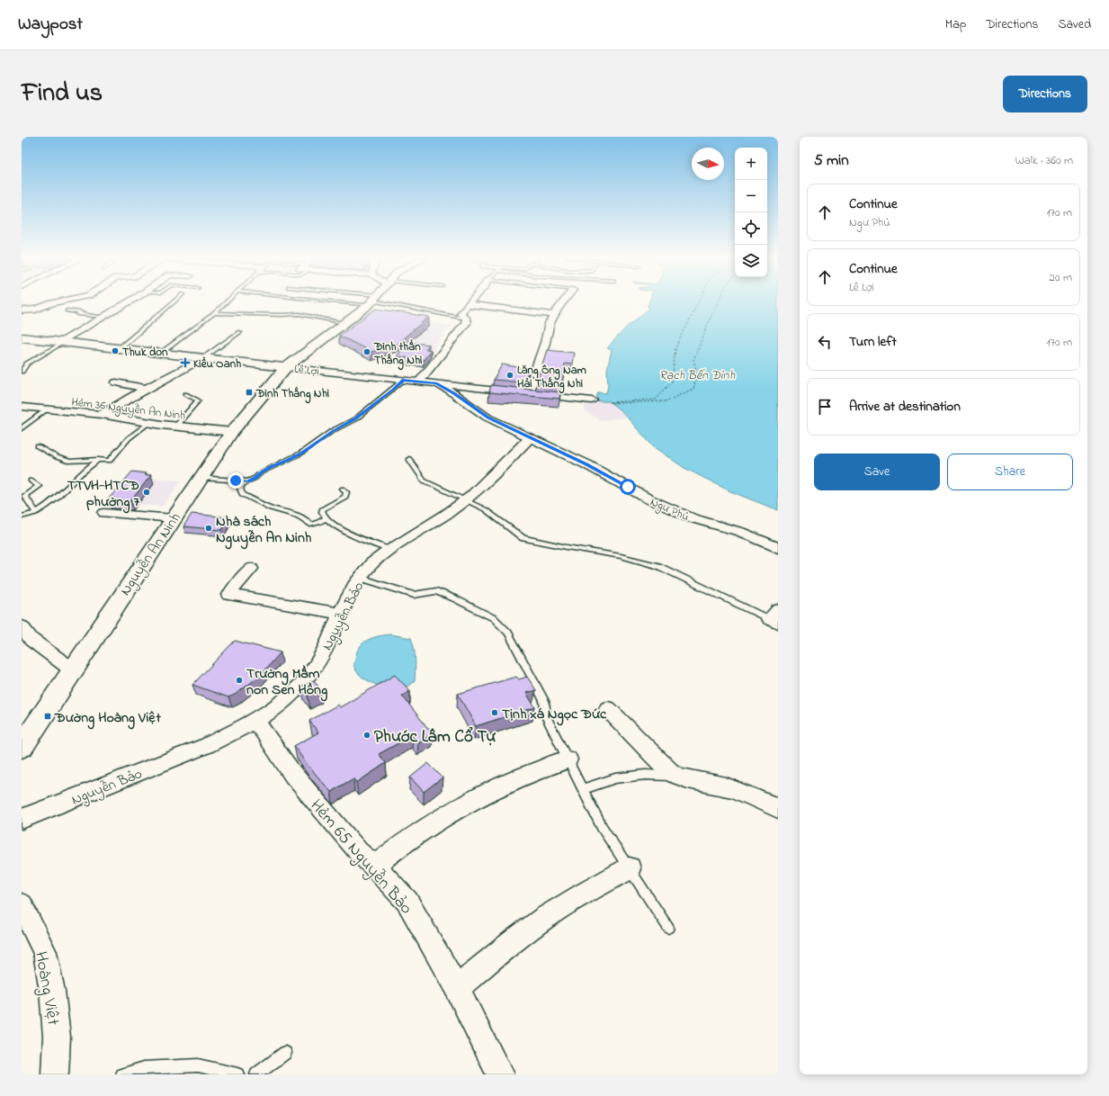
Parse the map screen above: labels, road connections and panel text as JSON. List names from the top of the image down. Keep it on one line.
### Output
{"streets":{"main road":["Lê Lợi","Nguyễn An Ninh"],"street":["Hẻm 36 Nguyễn An Ninh","Ngư Phủ","Nguyễn Bảo","Hẻm 65 Nguyễn Bảo","Hoàng Việt"]},"crossings":[["Lê Lợi","Ngư Phủ"],["Lê Lợi","Nguyễn An Ninh"],["Hẻm 36 Nguyễn An Ninh","Nguyễn An Ninh"],["Ngư Phủ","Nguyễn Bảo"],["Nguyễn Bảo","Hẻm 65 Nguyễn Bảo"]],"water":["Rạch Bến Đình"],"places":{"other":["Thuk don","Đình thần Thắng Nhì","Lăng Ông Nam Hải Thắng Nhì","TTVH-HTCĐ phường 7","Nhà sách Nguyễn An Ninh","Trường Mầm non Sen Hồng","Tịnh xá Ngọc Đức","Phước Lâm Cổ Tự"],"health":["Kiều Oanh"],"transit":["Đình Thắng Nhì","Đường Hoàng Việt"]},"north":"right","page":{"header":"Waypost","nav":["Map","Directions","Saved"],"title":"Find us","buttons":["Directions",["Save","Share"]],"heading":["5 min","Walk · 360 m"],"map_buttons":["+","−"],"list":[["Continue","Ngư Phủ","170 m"],["Continue","Lê Lợi","20 m"],["Turn left","170 m"],"Arrive at destination"]}}
